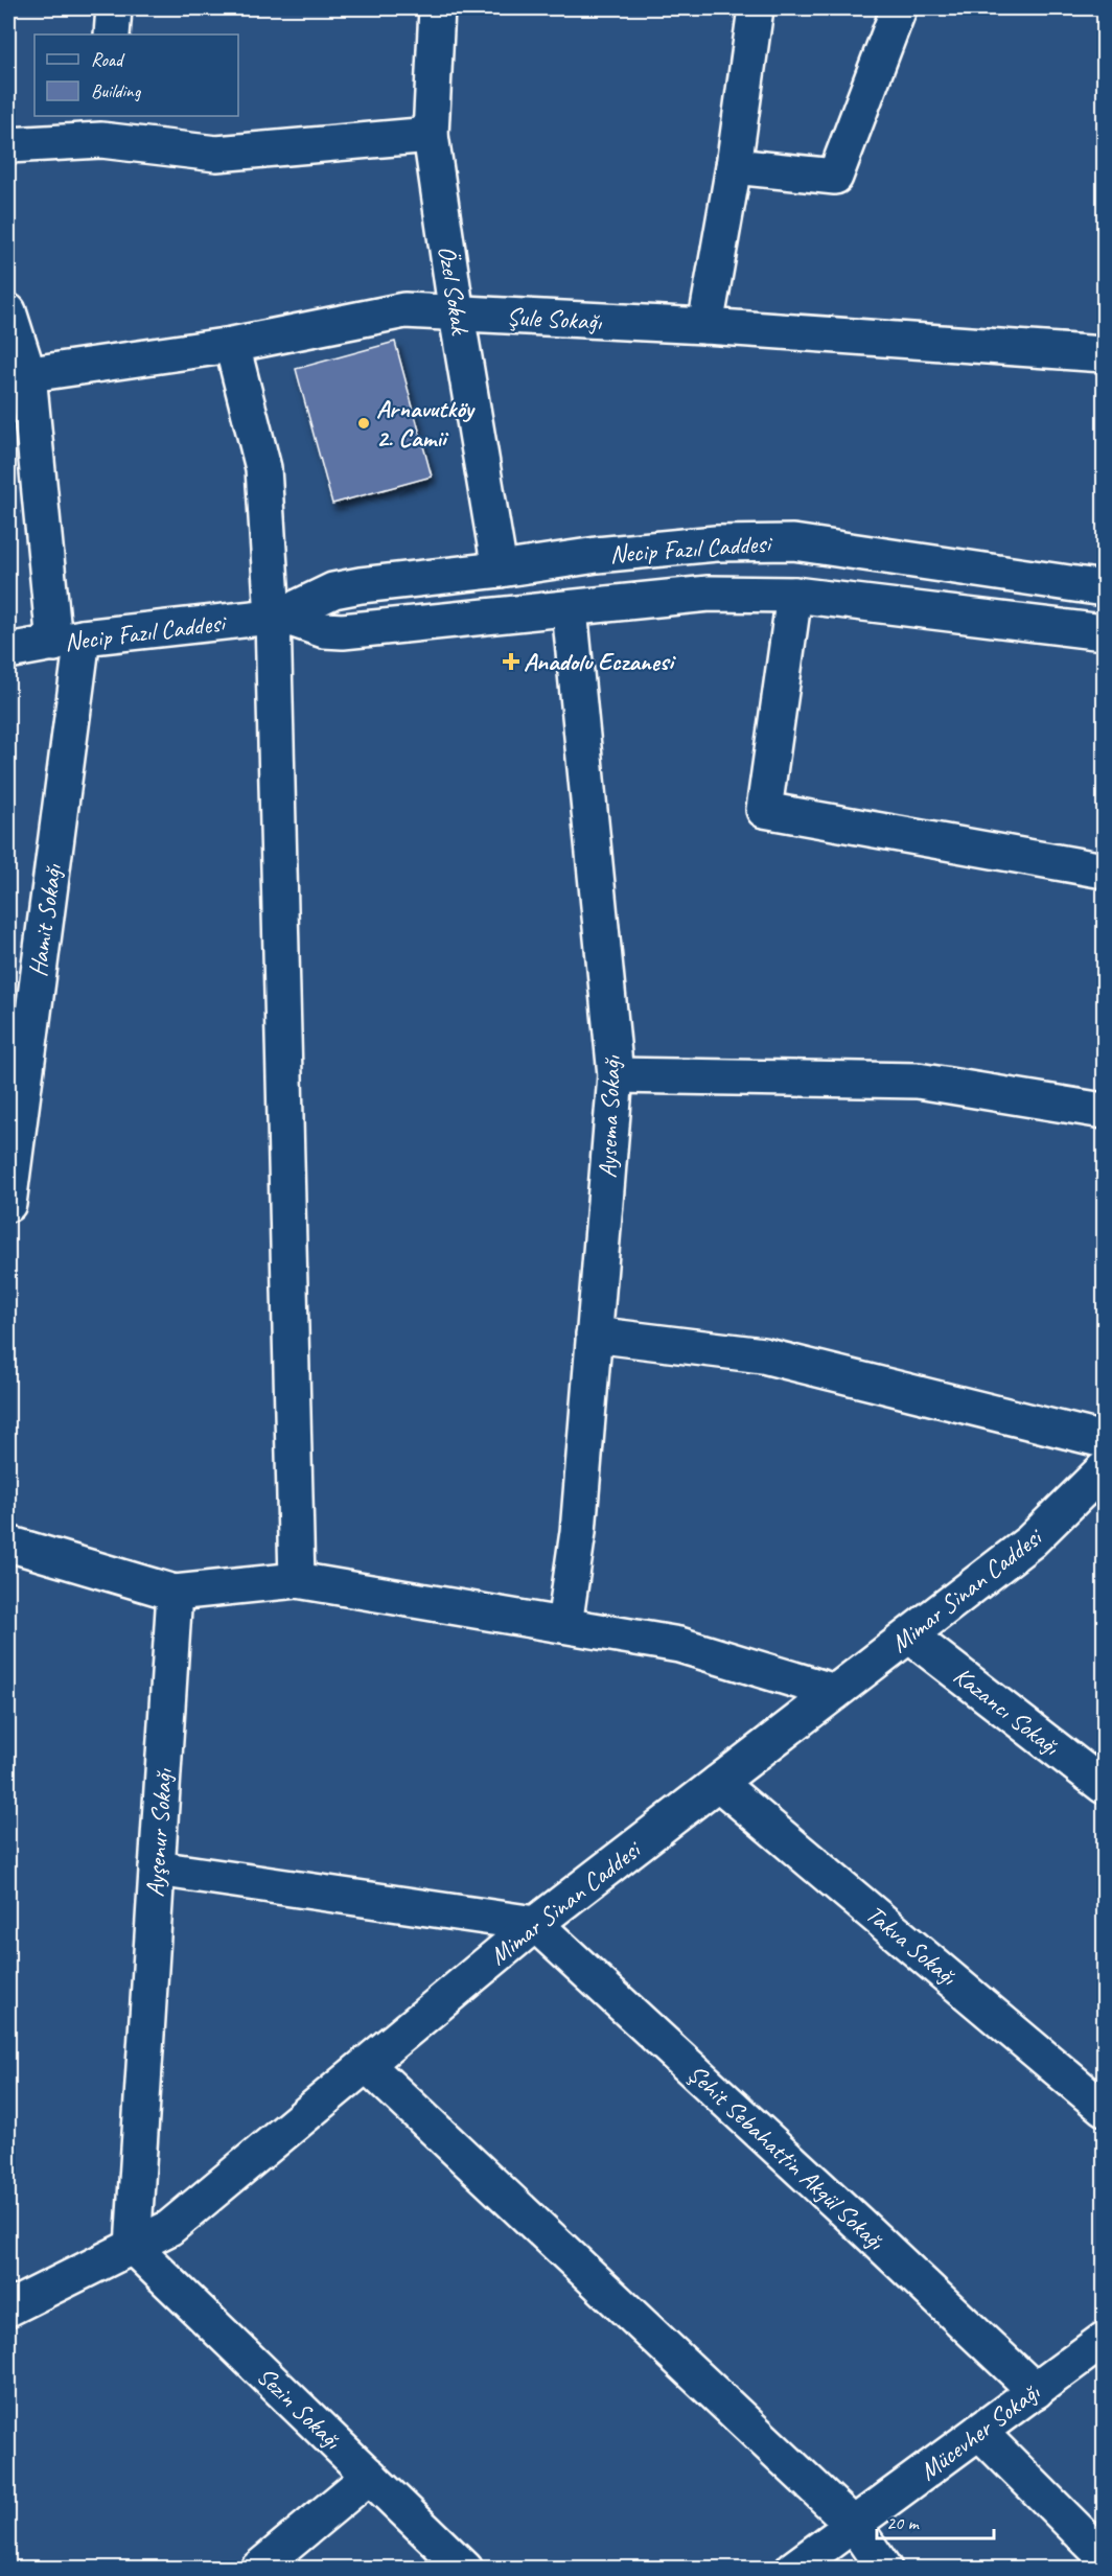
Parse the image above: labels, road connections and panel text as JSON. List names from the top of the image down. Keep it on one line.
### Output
{"streets":{"street":["Özel Sokak","Şule Sokağı","Necip Fazıl Caddesi","Hamit Sokağı","Aysema Sokağı","Mimar Sinan Caddesi","Kazancı Sokağı","Ayşenur Sokağı","Takva Sokağı","Şehit Sebahattin Akgül Sokağı","Sezin Sokağı","Mücevher Sokağı"]},"crossings":[["Özel Sokak","Şule Sokağı"],["Özel Sokak","Necip Fazıl Caddesi"],["Şule Sokağı","Hamit Sokağı"],["Necip Fazıl Caddesi","Hamit Sokağı"],["Necip Fazıl Caddesi","Aysema Sokağı"],["Mimar Sinan Caddesi","Kazancı Sokağı"],["Mimar Sinan Caddesi","Ayşenur Sokağı"],["Mimar Sinan Caddesi","Takva Sokağı"],["Mimar Sinan Caddesi","Şehit Sebahattin Akgül Sokağı"],["Mimar Sinan Caddesi","Sezin Sokağı"],["Ayşenur Sokağı","Sezin Sokağı"],["Şehit Sebahattin Akgül Sokağı","Mücevher Sokağı"]],"places":{"other":["Arnavutköy 2. Camii"],"health":["Anadolu Eczanesi"]},"legend":["Road","Building"],"scale_bar":"20 m"}
